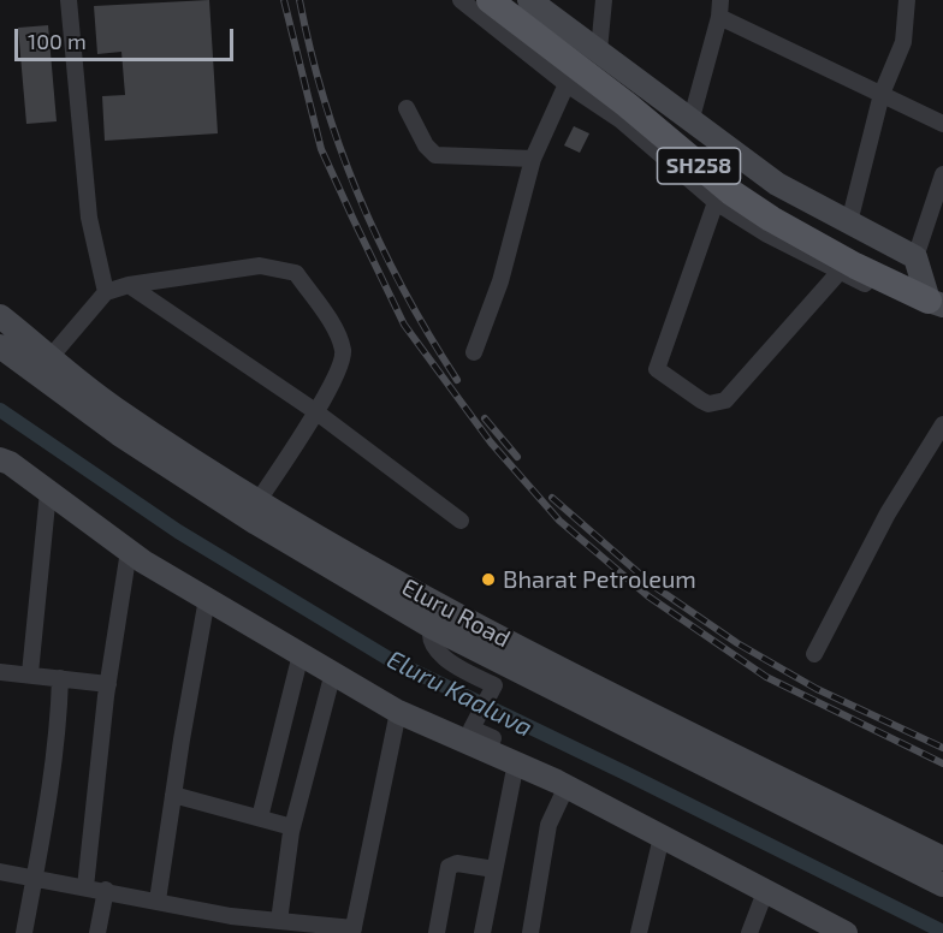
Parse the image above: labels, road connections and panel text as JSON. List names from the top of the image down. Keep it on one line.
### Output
{"streets":{"main road":["SH258","Eluru Road"]},"water":["Eluru Kaaluva"],"places":["Bharat Petroleum"],"scale_bar":"100 m"}
